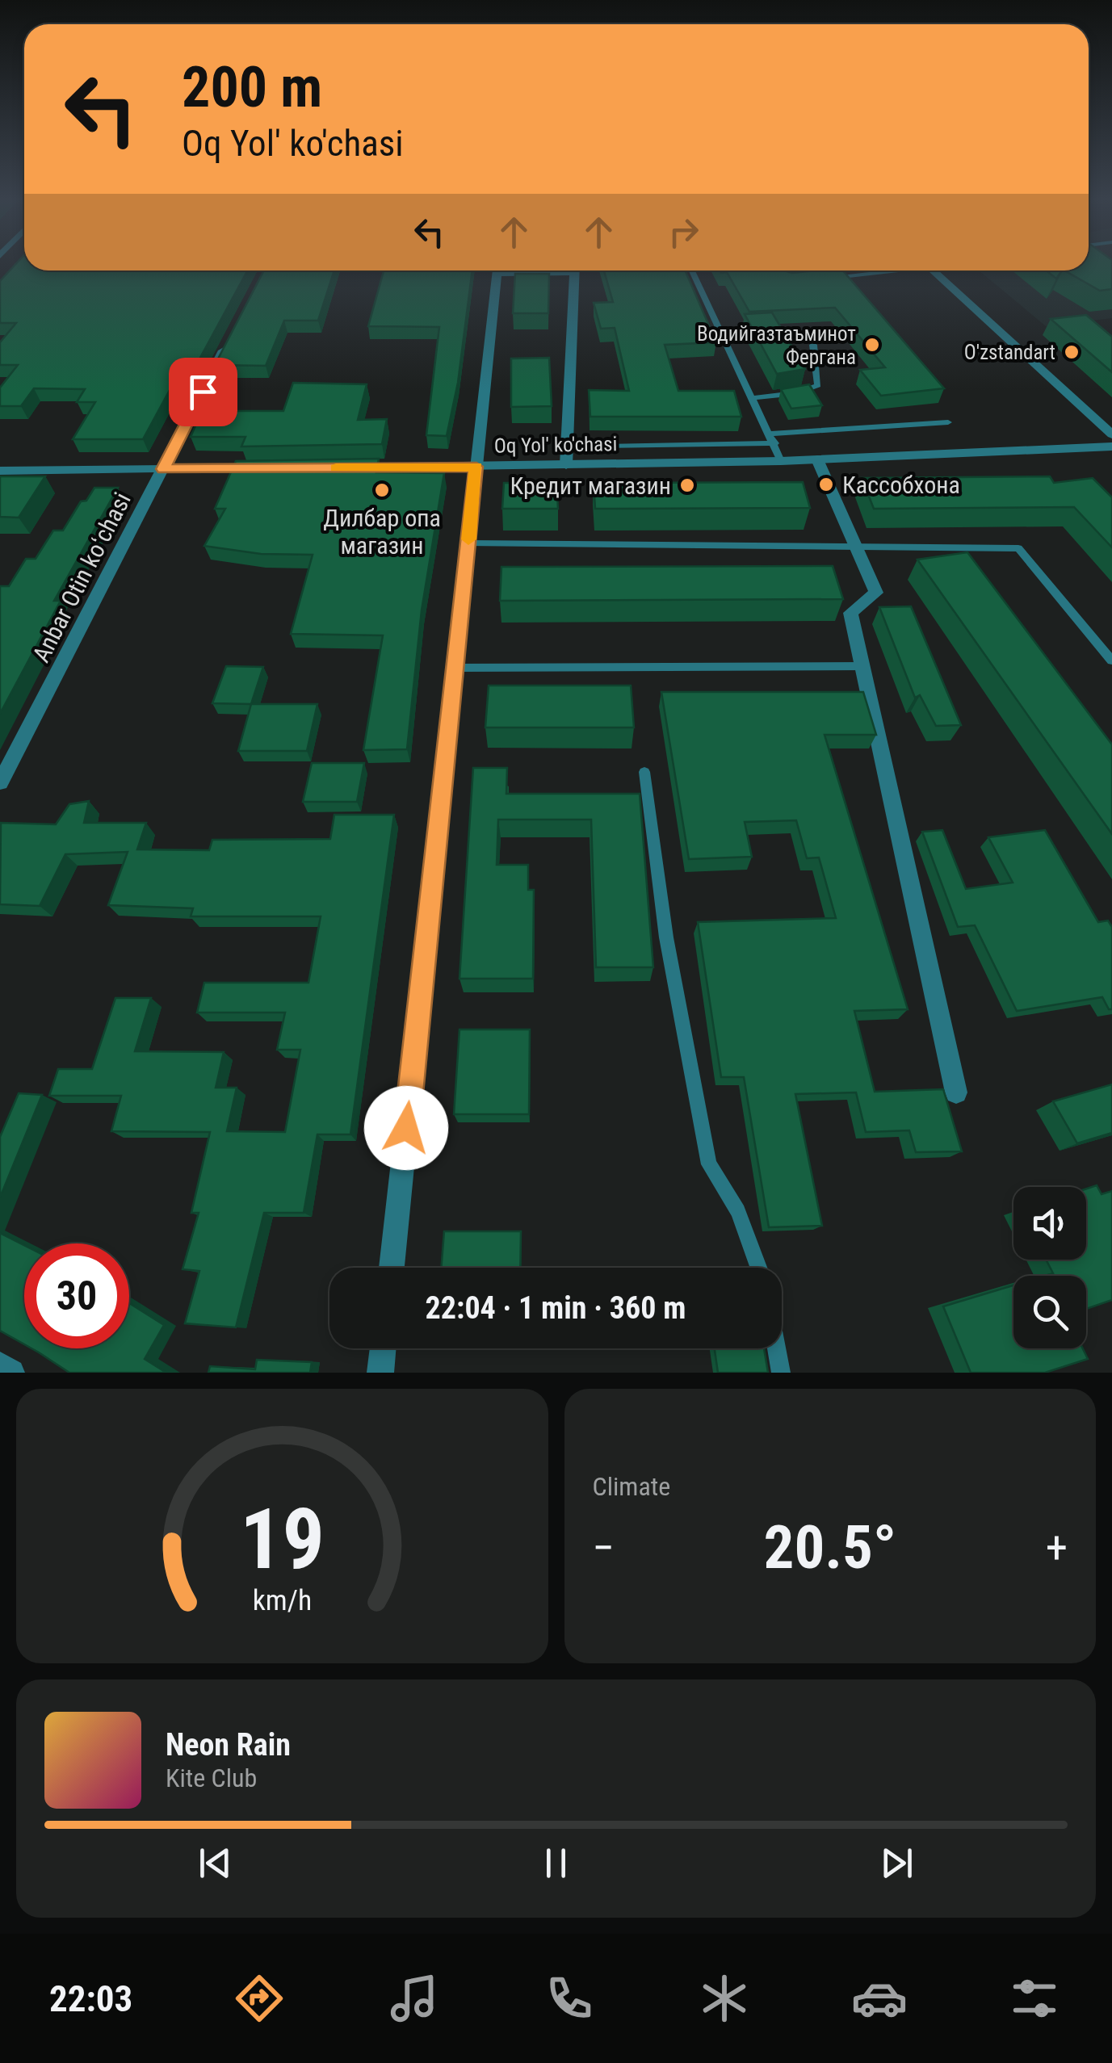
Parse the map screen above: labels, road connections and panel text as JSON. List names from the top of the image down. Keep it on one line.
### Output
{"streets":{"street":["Oq Yol' ko'chasi","Anbar Otin koʻchasi"]},"places":["Водийгазтаъминот Фергана","O'zstandart","Кассобхона","Кредит магазин","Дилбар опа магазин"],"page":{"turn":["200 m","Oq Yol' ko'chasi"],"limit":"30","trip":"22:04 · 1 min · 360 m","tile":"Climate","heat":["−","20.5°","+"],"song":["Neon Rain","Kite Club"],"tabs":"22:03","gauge":["19","km/h"]}}
